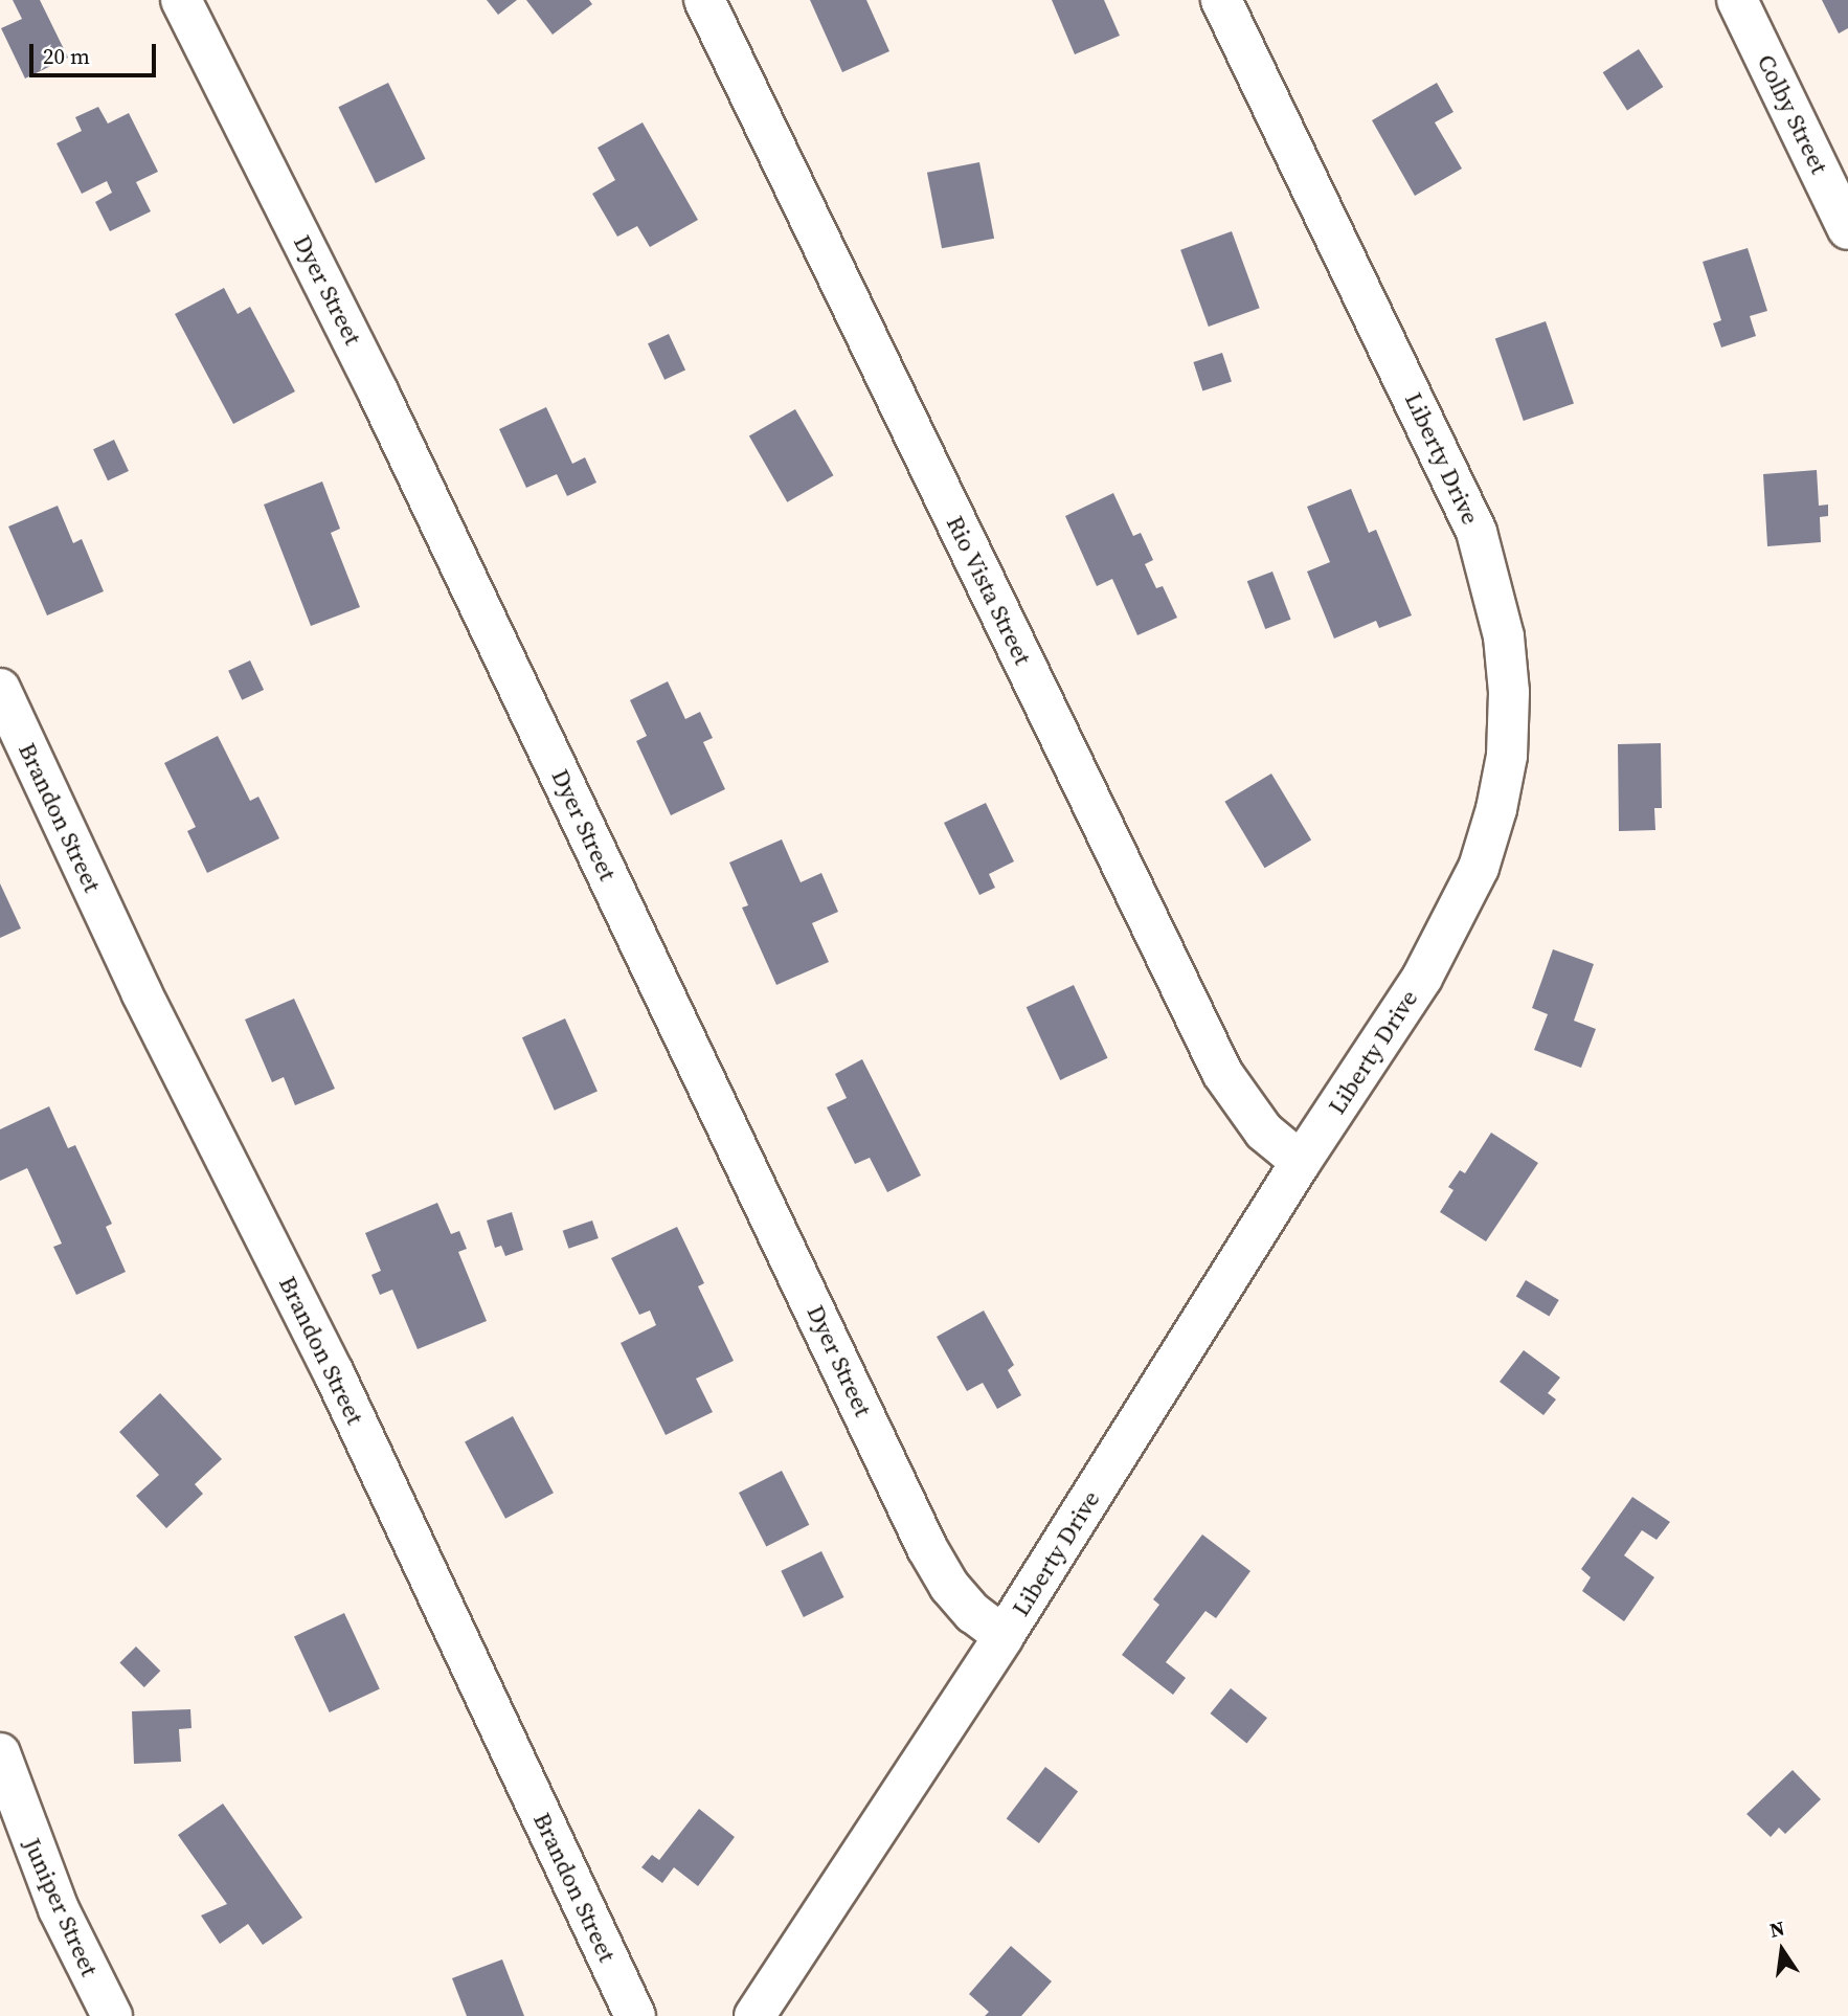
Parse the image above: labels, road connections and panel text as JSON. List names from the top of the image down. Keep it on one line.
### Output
{"streets":{"street":["Colby Street","Dyer Street","Liberty Drive","Rio Vista Street","Brandon Street","Juniper Street"]},"crossings":[["Dyer Street","Liberty Drive"],["Liberty Drive","Rio Vista Street"]],"scale_bar":"20 m","north":"top"}
